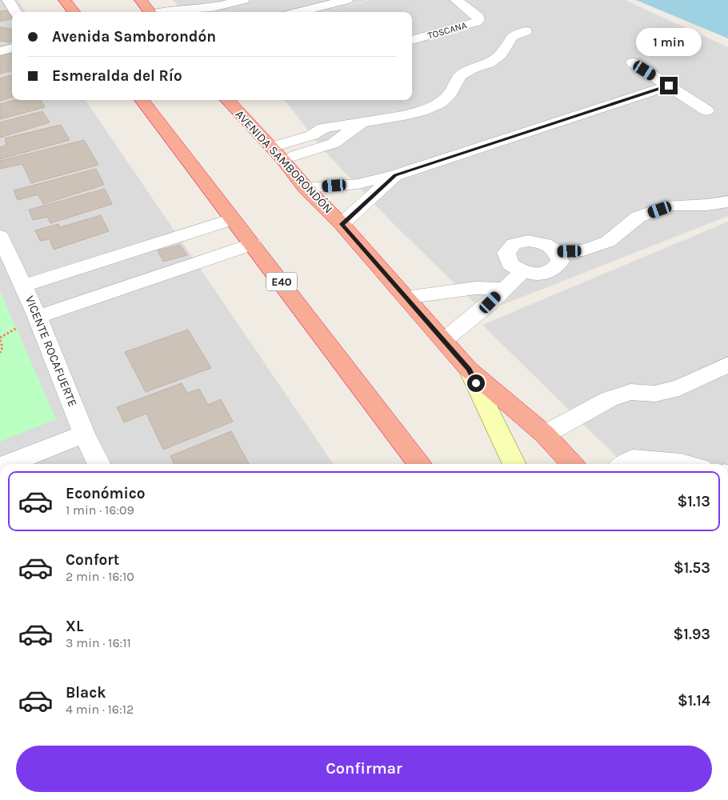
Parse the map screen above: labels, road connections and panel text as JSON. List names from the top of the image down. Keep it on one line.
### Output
{"streets":{"highway":["AVENIDA SAMBORONDÓN","E40"],"street":["TOSCANA","VICENTE ROCAFUERTE"]},"page":{"banner":["Avenida Samborondón","Esmeralda del Río"],"bubble":"1 min","list":[{"name":"Económico","note":"1 min · 16:09","value":"$1.13"},{"name":"Confort","note":"2 min · 16:10","value":"$1.53"},{"name":"XL","note":"3 min · 16:11","value":"$1.93"},{"name":"Black","note":"4 min · 16:12","value":"$1.14"}],"buttons":"Confirmar"}}
